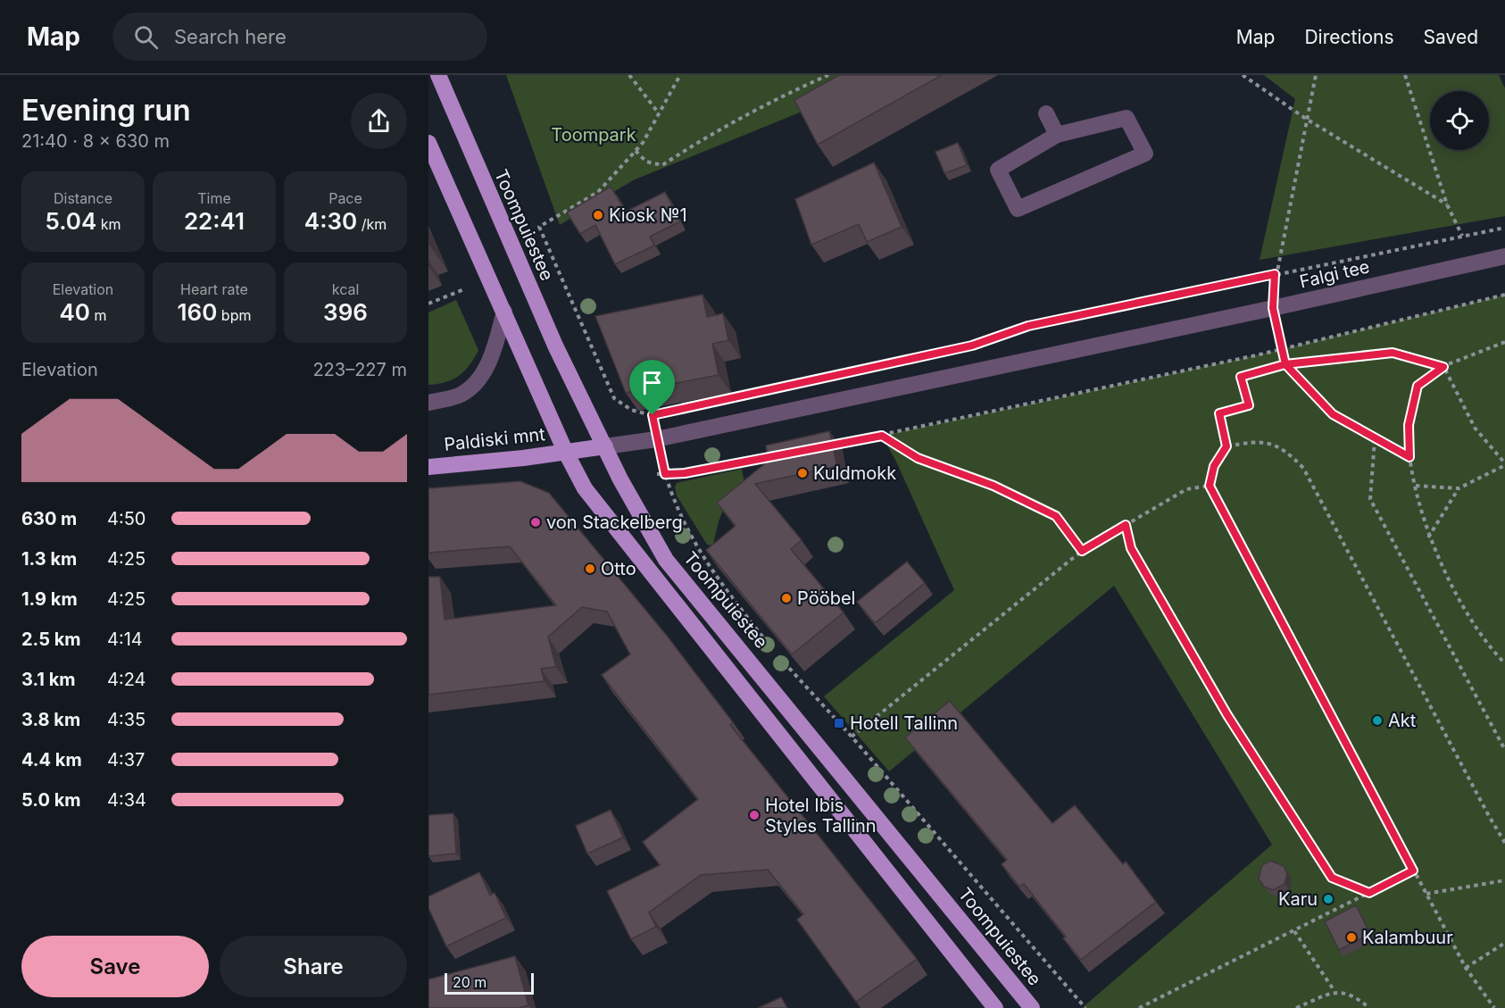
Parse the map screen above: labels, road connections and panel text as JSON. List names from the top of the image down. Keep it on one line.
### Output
{"streets":{"main road":["Toompuiestee","Paldiski mnt"],"street":["Falgi tee"]},"crossings":[["Toompuiestee","Falgi tee"],["Toompuiestee","Paldiski mnt"],["Falgi tee","Paldiski mnt"]],"parks":["Toompark"],"places":{"other":["Kiosk №1","Kuldmokk","von Stackelberg","Otto","Pööbel","Akt","Hotel Ibis Styles Tallinn","Karu","Kalambuur"],"transit":["Hotell Tallinn"]},"scale_bar":"20 m","page":{"header":"Map","search":"Search here","nav":["Map","Directions","Saved"],"heading":["Evening run","21:40 · 8 × 630 m"],"stats":[["Distance","5.04 km"],["Time","22:41"],["Pace","4:30 /km"],["Elevation","40 m"],["Heart rate","160 bpm"],["kcal","396"]],"chart":["Elevation","223–227 m"],"list":[{"name":"630 m","note":"4:50"},{"name":"1.3 km","note":"4:25"},{"name":"1.9 km","note":"4:25"},{"name":"2.5 km","note":"4:14"},{"name":"3.1 km","note":"4:24"},{"name":"3.8 km","note":"4:35"},{"name":"4.4 km","note":"4:37"},{"name":"5.0 km","note":"4:34"}],"buttons":["Save","Share"],"scale":"20 m"}}
